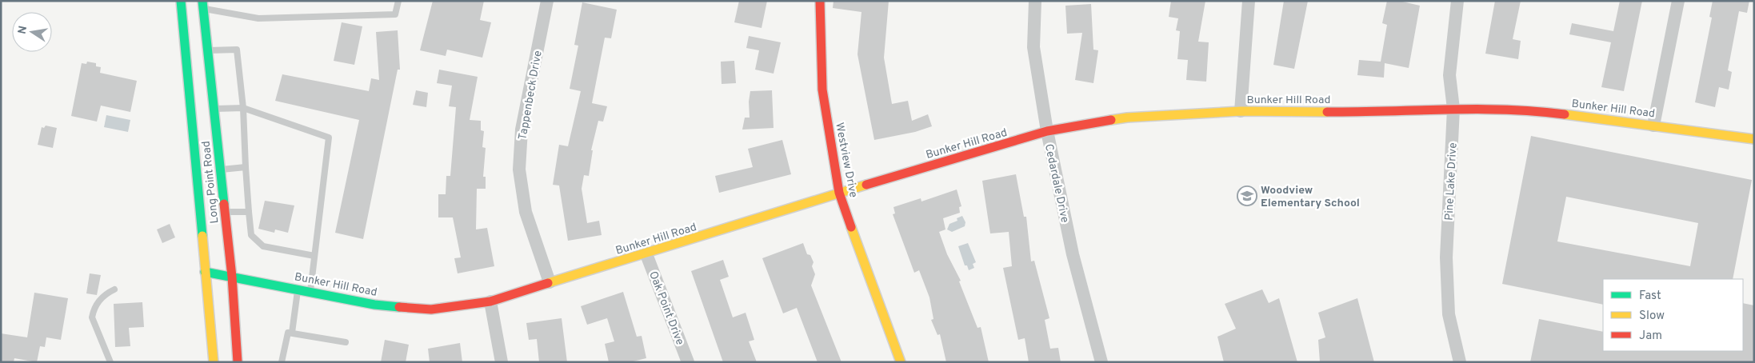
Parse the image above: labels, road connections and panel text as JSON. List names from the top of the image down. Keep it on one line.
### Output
{"streets":{"street":["Tappenbeck Drive","Bunker Hill Road","Westview Drive","Pine Lake Drive","Long Point Road","Cedardale Drive","Oak Point Drive"]},"crossings":[["Tappenbeck Drive","Bunker Hill Road"],["Bunker Hill Road","Westview Drive"],["Bunker Hill Road","Pine Lake Drive"],["Bunker Hill Road","Long Point Road"],["Bunker Hill Road","Cedardale Drive"],["Bunker Hill Road","Oak Point Drive"]],"places":{"school or university":["Woodview Elementary School"]},"legend":["Fast","Slow","Jam"],"north":"left"}
